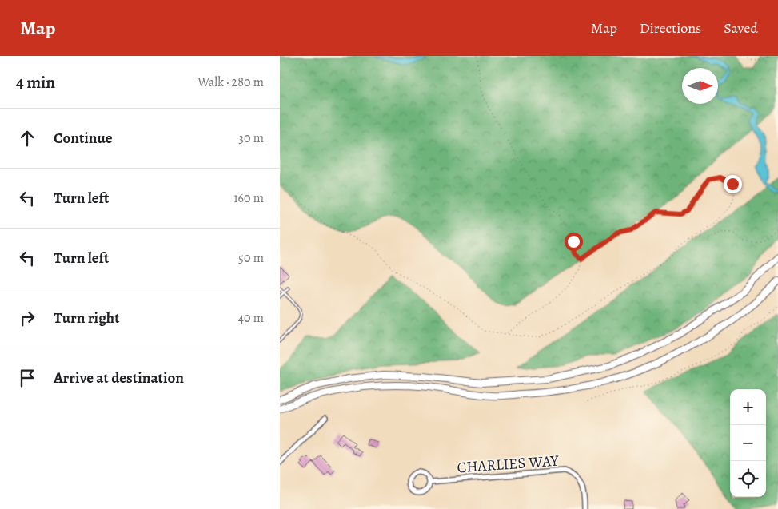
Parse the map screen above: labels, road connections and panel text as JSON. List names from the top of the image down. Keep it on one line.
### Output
{"streets":{"street":["CHARLIES WAY"]},"north":"right","page":{"header":"Map","nav":["Map","Directions","Saved"],"heading":["4 min","Walk · 280 m"],"list":[["Continue","30 m"],["Turn left","160 m"],["Turn left","50 m"],["Turn right","40 m"],"Arrive at destination"],"map_buttons":["+","−"]}}
